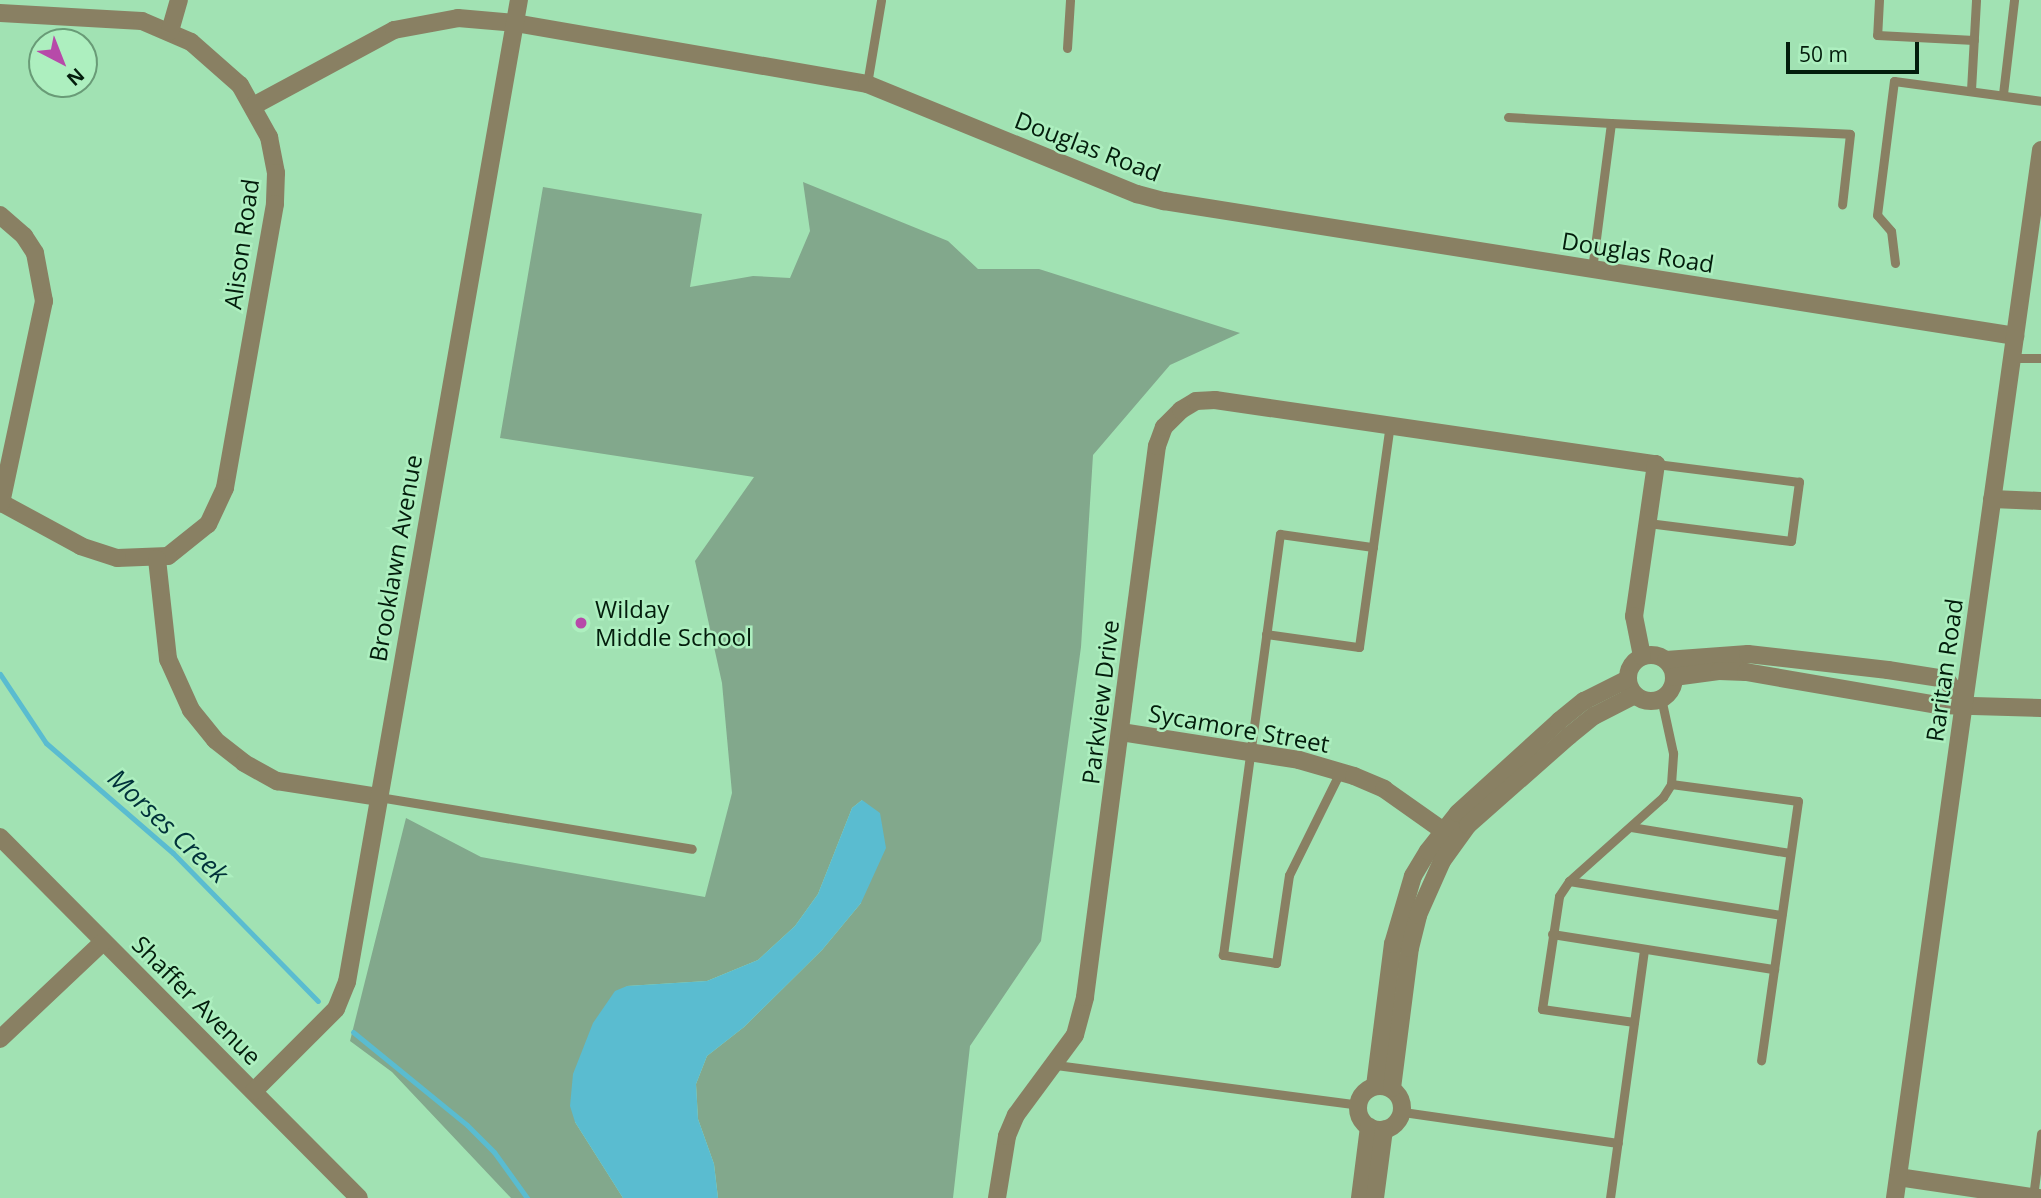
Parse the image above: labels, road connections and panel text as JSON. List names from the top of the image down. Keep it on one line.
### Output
{"streets":{"street":["Douglas Road","Alison Road","Brooklawn Avenue","Raritan Road","Parkview Drive","Sycamore Street","Shaffer Avenue"]},"crossings":[["Douglas Road","Alison Road"],["Douglas Road","Brooklawn Avenue"],["Douglas Road","Raritan Road"],["Brooklawn Avenue","Shaffer Avenue"],["Parkview Drive","Sycamore Street"]],"water":["Morses Creek"],"places":["Wilday Middle School"],"scale_bar":"50 m","north":"bottom right"}
